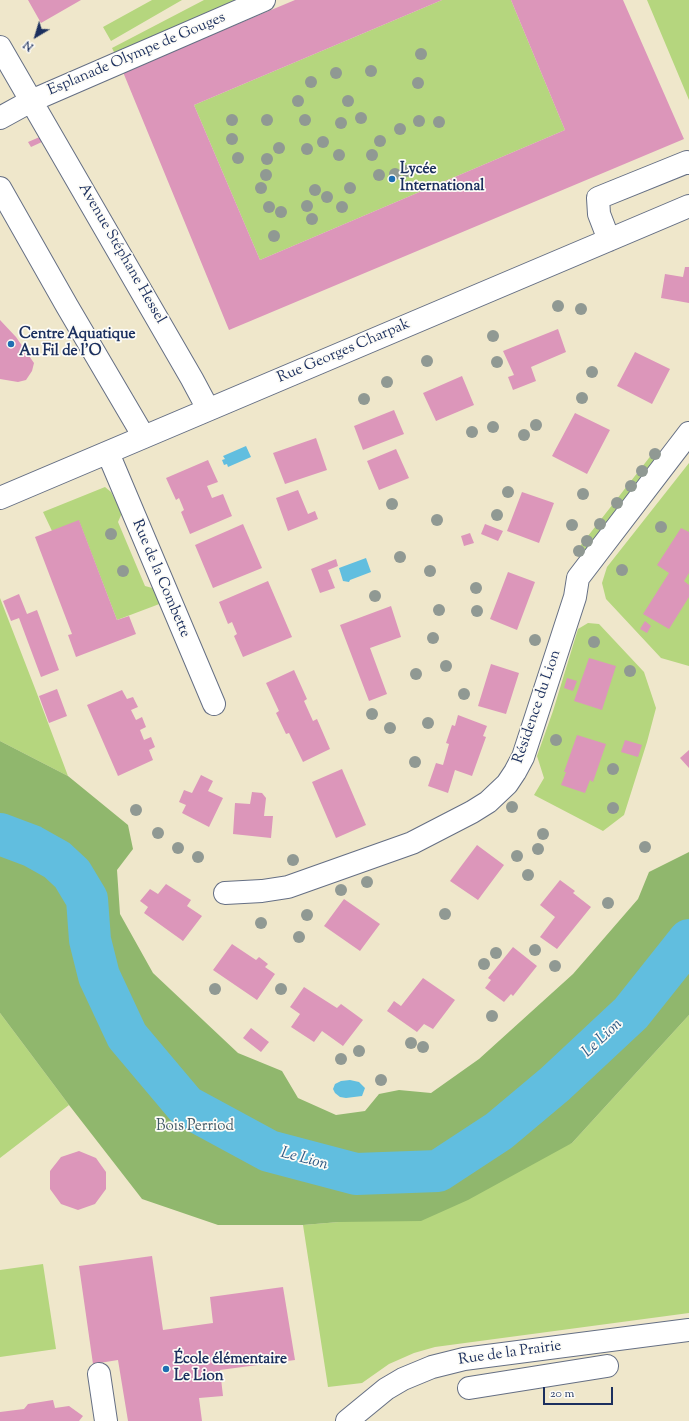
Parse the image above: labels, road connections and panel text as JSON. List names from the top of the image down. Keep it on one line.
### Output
{"streets":{"street":["Esplanade Olympe de Gouges","Avenue Stéphane Hessel","Rue Georges Charpak","Rue de la Combette","Résidence du Lion","Rue de la Prairie"]},"crossings":[["Esplanade Olympe de Gouges","Avenue Stéphane Hessel"],["Avenue Stéphane Hessel","Rue Georges Charpak"],["Rue Georges Charpak","Rue de la Combette"]],"water":["Le Lion"],"parks":["Bois Perriod"],"places":["Lycée International","Centre Aquatique Au Fil de l'O","École élémentaire Le Lion"],"scale_bar":"20 m","north":"bottom left"}
